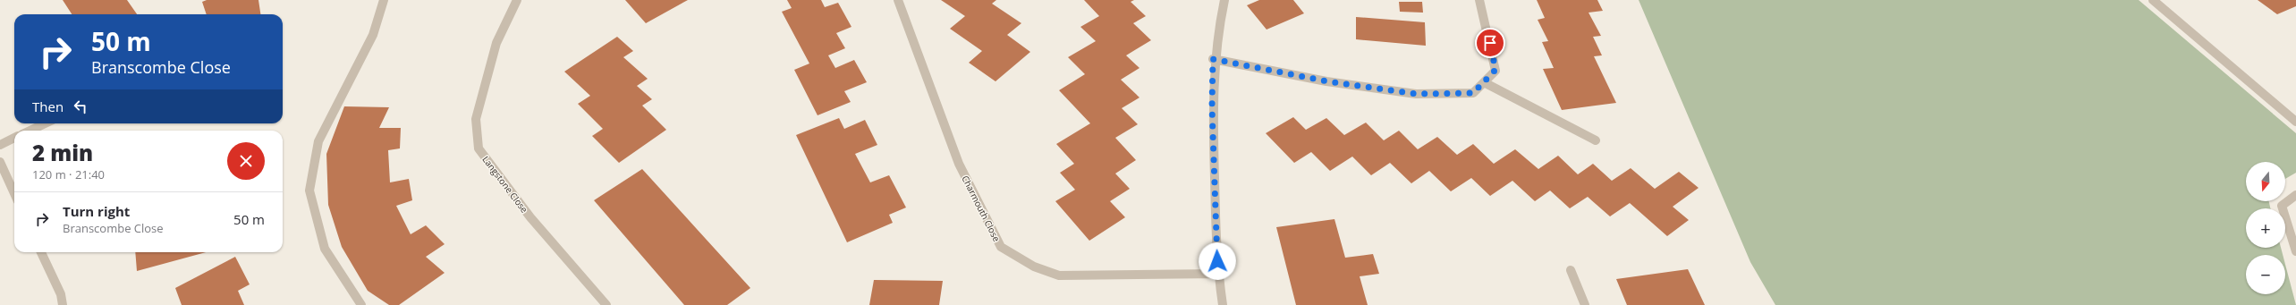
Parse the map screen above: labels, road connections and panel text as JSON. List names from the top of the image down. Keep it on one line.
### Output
{"streets":{"street":["Langstone Close","Charmouth Close"]},"north":"bottom","page":{"turn":["50 m","Branscombe Close"],"then":"Then","heading":["2 min","120 m · 21:40"],"map_buttons":["+","−"],"list":[{"name":"Turn right","note":"Branscombe Close","value":"50 m"}]}}
